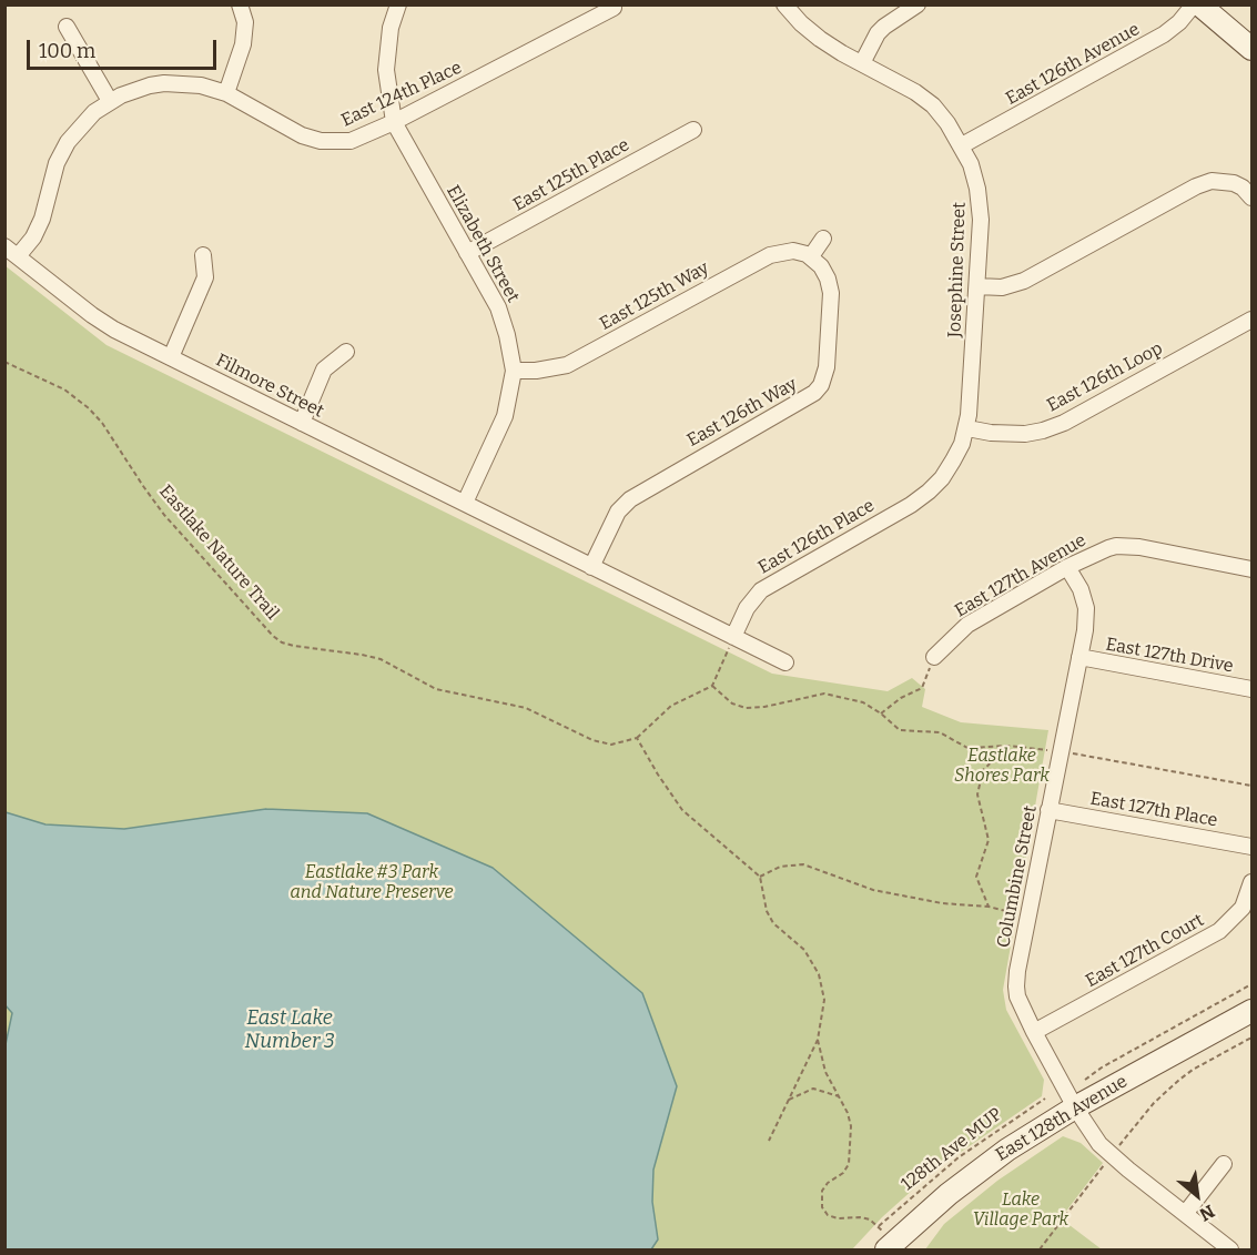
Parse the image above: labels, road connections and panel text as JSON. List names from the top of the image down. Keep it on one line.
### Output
{"streets":{"main road":["East 128th Avenue"],"street":["East 126th Avenue","East 124th Place","East 125th Place","Elizabeth Street","Josephine Street","East 125th Way","East 126th Loop","Filmore Street","East 126th Way","East 126th Place","East 127th Avenue","East 127th Drive","East 127th Place","Columbine Street","East 127th Court"],"path":["Eastlake Nature Trail","128th Ave MUP"]},"crossings":[["East 126th Avenue","Josephine Street"],["East 124th Place","Elizabeth Street"],["East 124th Place","Filmore Street"],["East 125th Place","Elizabeth Street"],["Elizabeth Street","East 125th Way"],["Elizabeth Street","Filmore Street"],["Josephine Street","East 126th Loop"],["Josephine Street","East 126th Place"],["East 125th Way","East 126th Way"],["East 126th Loop","East 126th Place"],["Filmore Street","East 126th Way"],["East 127th Avenue","Columbine Street"],["East 127th Drive","Columbine Street"],["East 127th Place","Columbine Street"],["Columbine Street","East 127th Court"],["Columbine Street","East 128th Avenue"]],"water":["East Lake Number 3"],"parks":["Eastlake Shores Park","Eastlake #3 Park and Nature Preserve","Lake Village Park"],"scale_bar":"100 m","north":"bottom right"}
